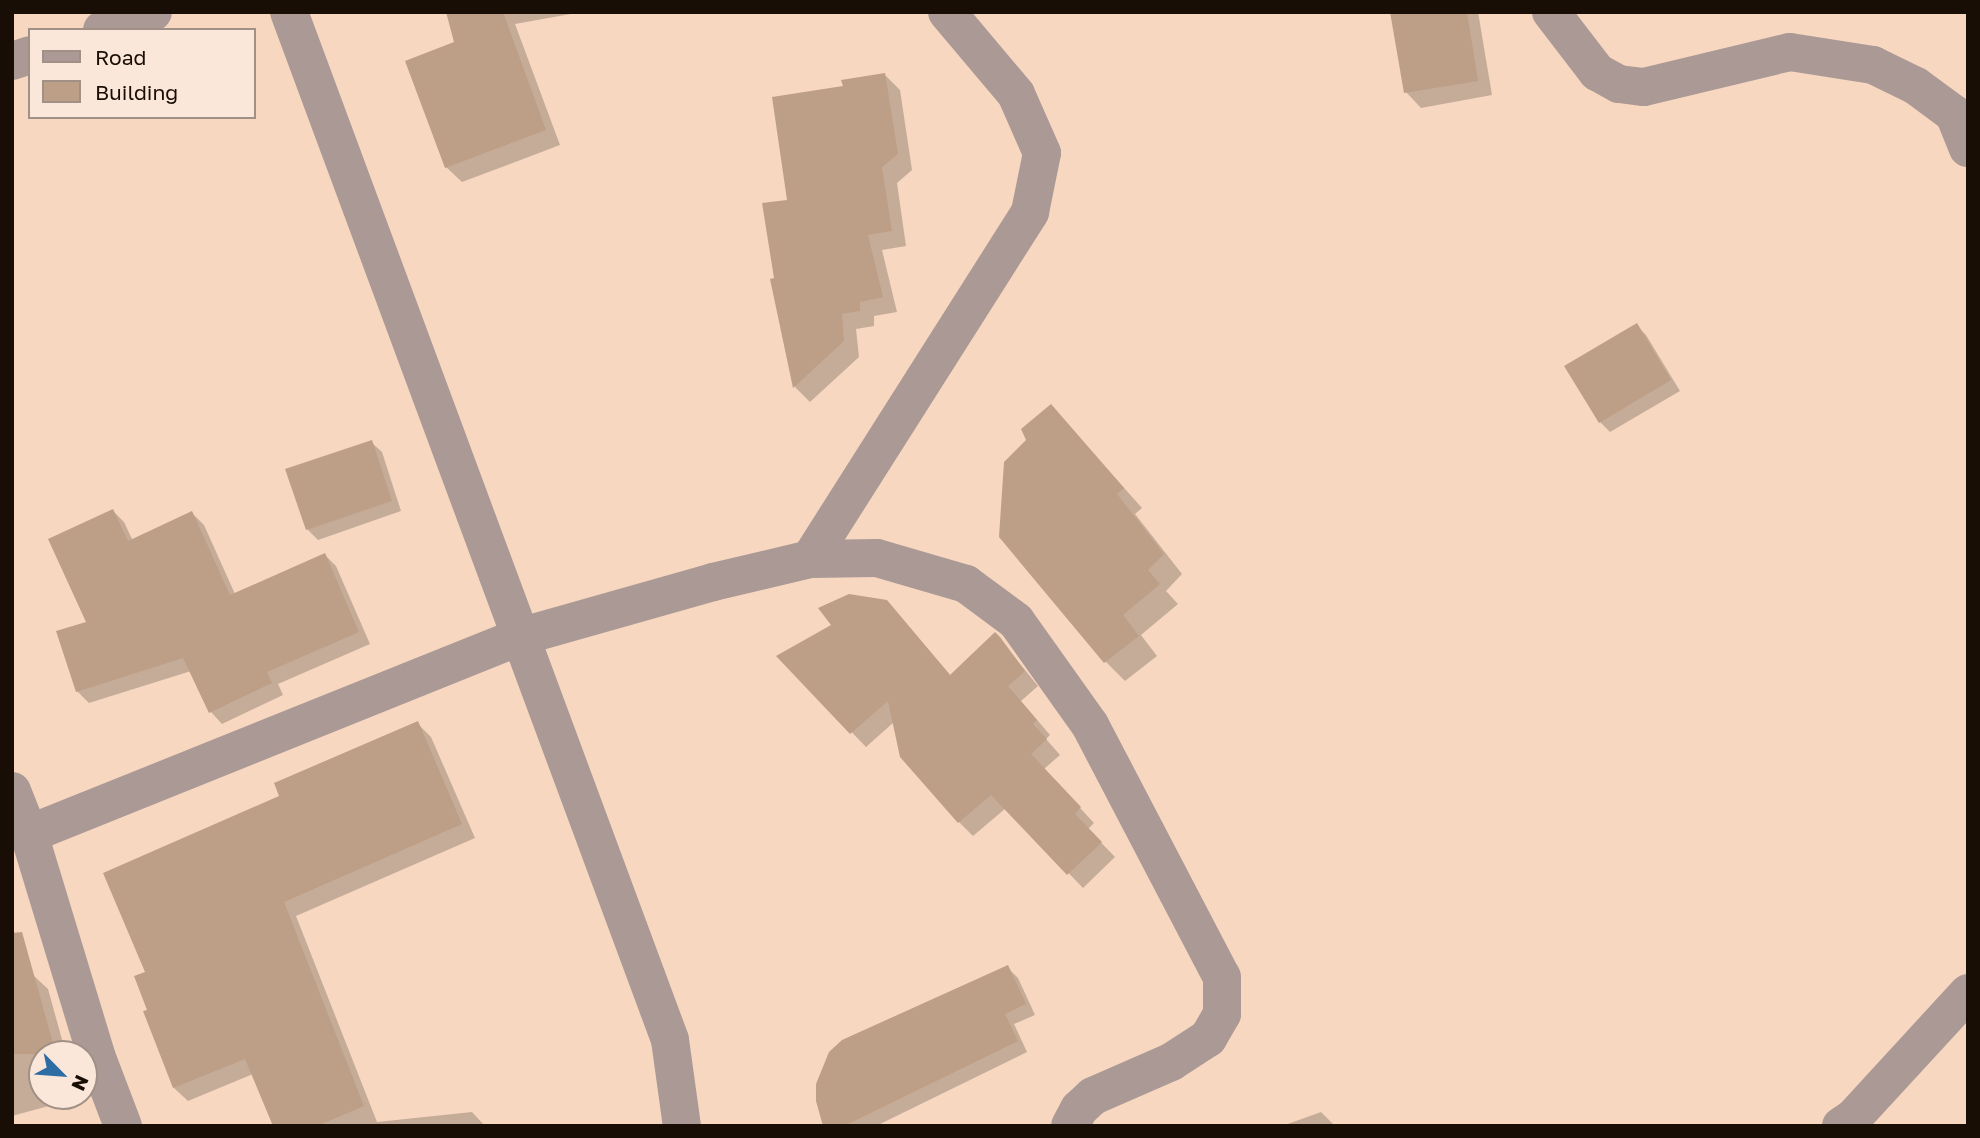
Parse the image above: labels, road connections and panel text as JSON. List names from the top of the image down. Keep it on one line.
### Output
{"legend":["Road","Building"],"north":"bottom right"}
